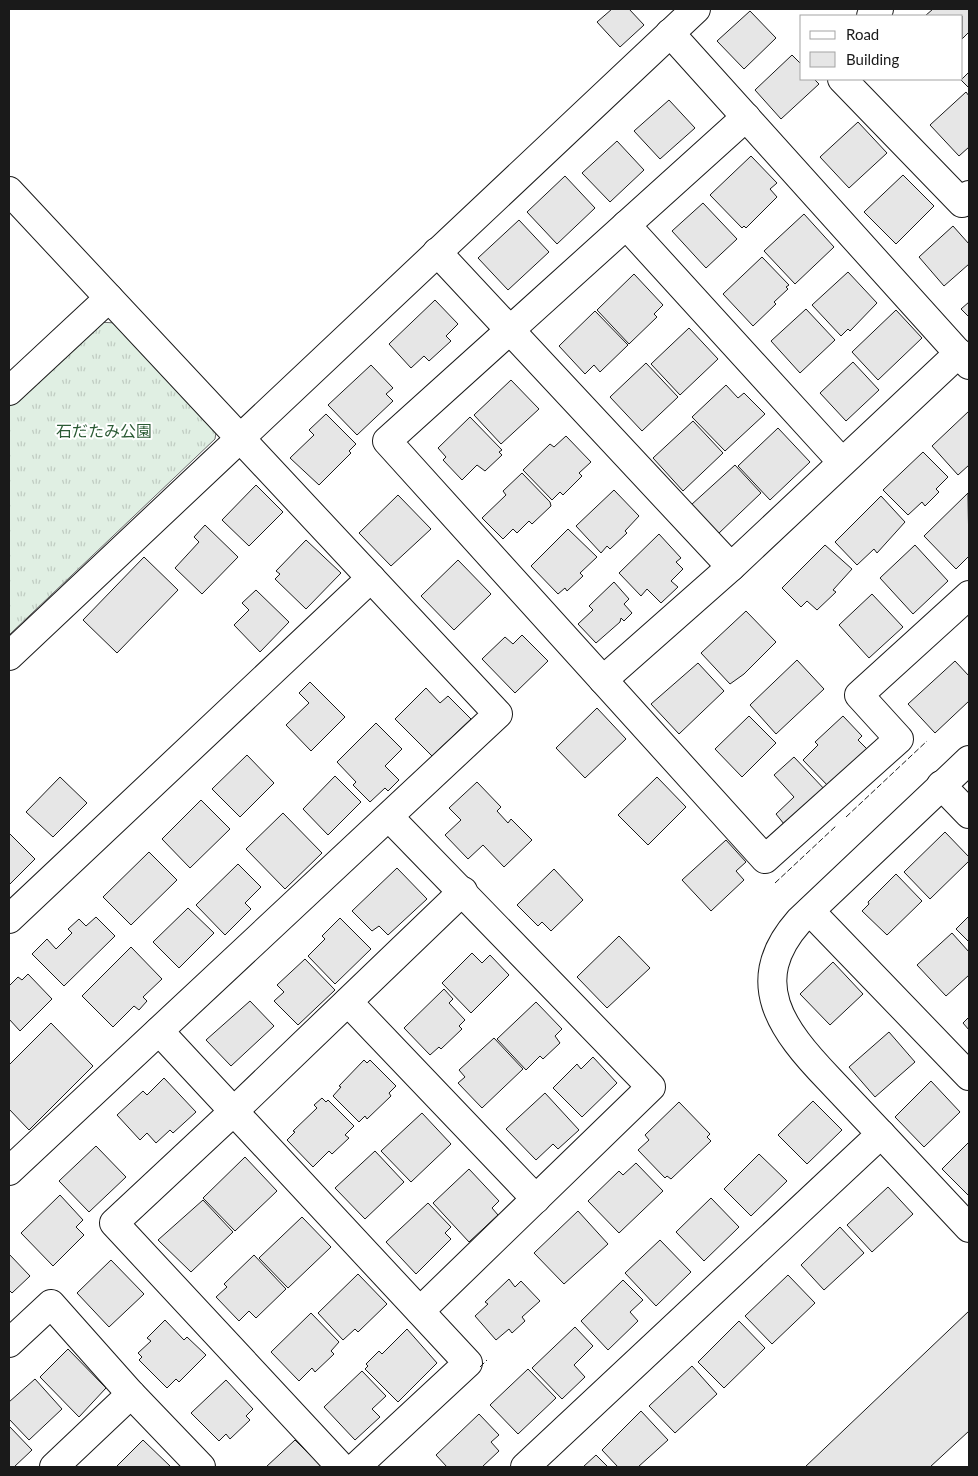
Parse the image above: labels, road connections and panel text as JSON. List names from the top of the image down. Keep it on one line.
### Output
{"parks":["石だたみ公園"],"legend":["Road","Building"]}
